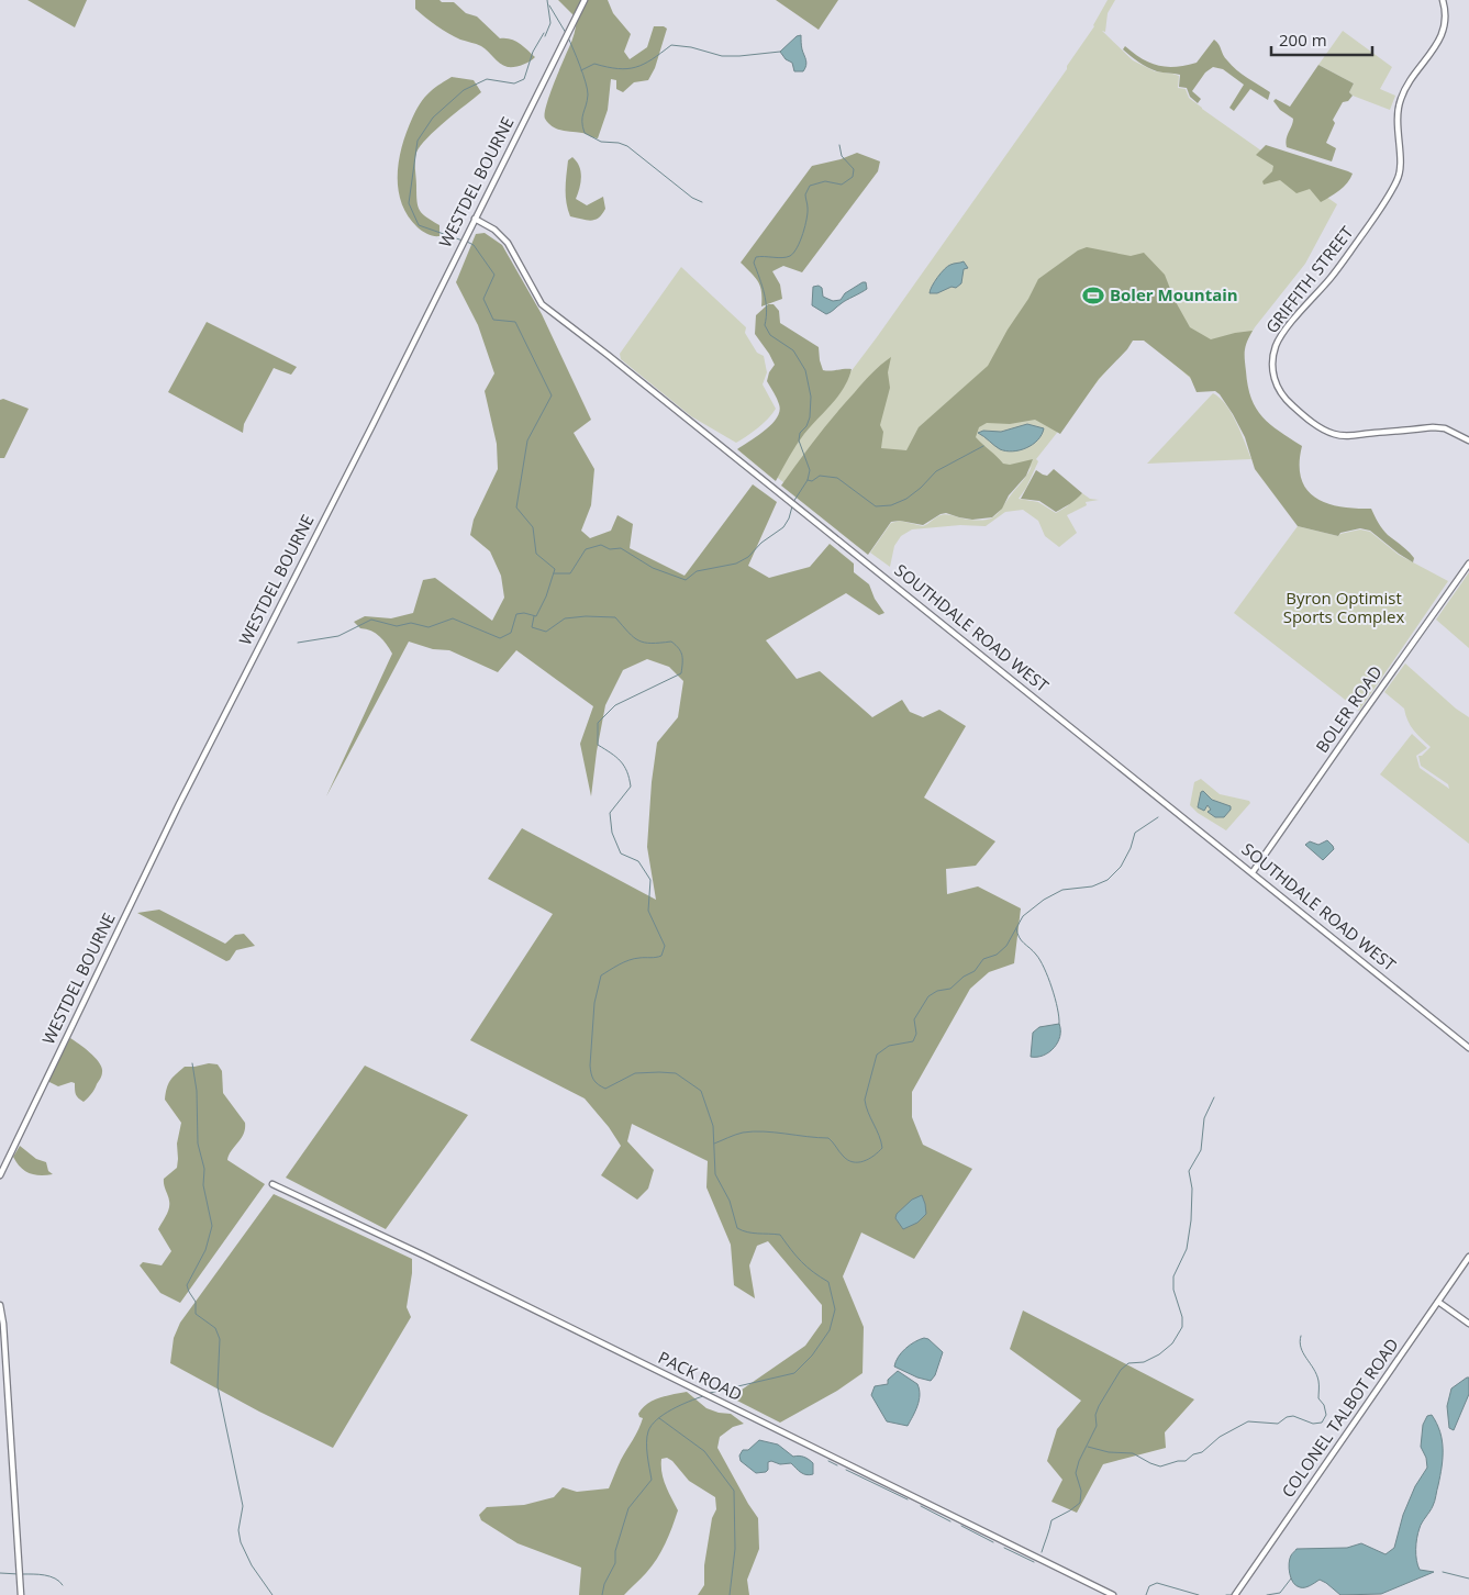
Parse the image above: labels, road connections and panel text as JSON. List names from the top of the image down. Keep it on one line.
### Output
{"streets":{"main road":["WESTDEL BOURNE","GRIFFITH STREET","SOUTHDALE ROAD WEST","BOLER ROAD","PACK ROAD","COLONEL TALBOT ROAD"]},"crossings":[["WESTDEL BOURNE","SOUTHDALE ROAD WEST"],["SOUTHDALE ROAD WEST","BOLER ROAD"]],"parks":["Byron Optimist Sports Complex"],"places":{"sports":["Boler Mountain"]},"scale_bar":"200 m"}
